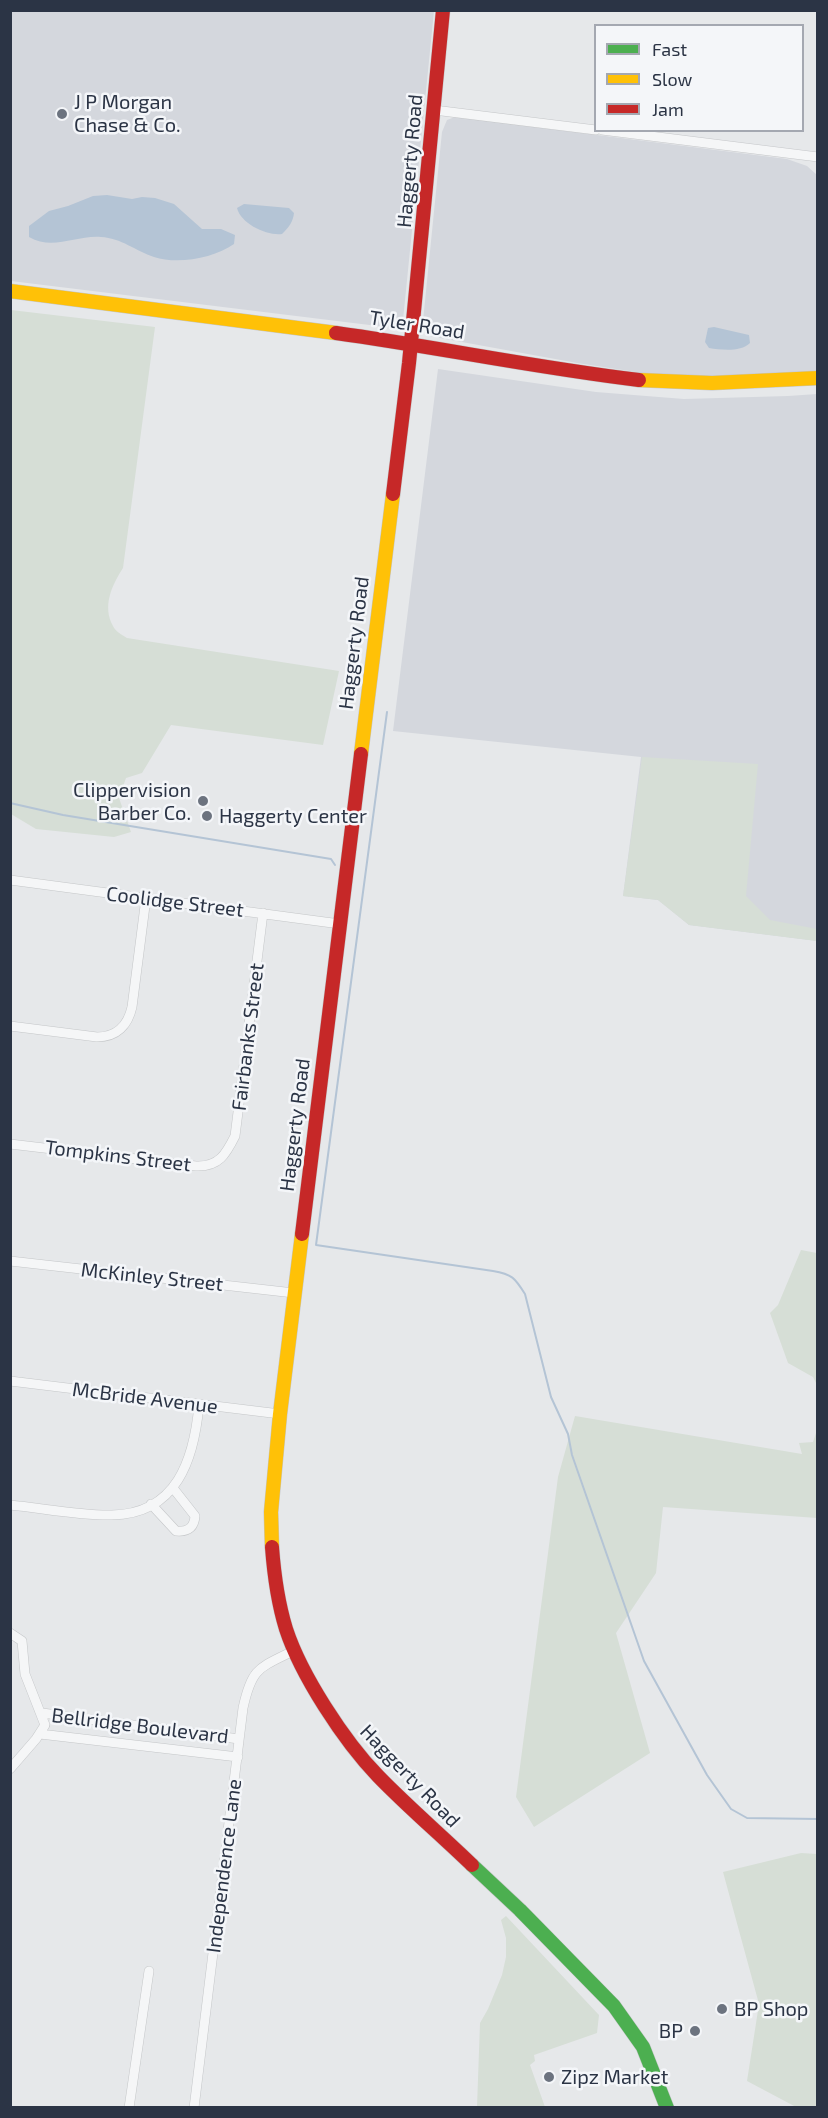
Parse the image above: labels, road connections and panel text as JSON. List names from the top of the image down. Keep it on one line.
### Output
{"streets":{"main road":["Haggerty Road","Tyler Road"],"street":["Coolidge Street","Fairbanks Street","Tompkins Street","McKinley Street","McBride Avenue","Bellridge Boulevard","Independence Lane"]},"crossings":[["Haggerty Road","Tyler Road"],["Haggerty Road","Coolidge Street"],["Haggerty Road","McKinley Street"],["Haggerty Road","McBride Avenue"],["Haggerty Road","Independence Lane"],["Coolidge Street","Fairbanks Street"],["Fairbanks Street","Tompkins Street"],["Bellridge Boulevard","Independence Lane"]],"places":["J P Morgan Chase & Co.","Clippervision Barber Co.","Haggerty Center","BP Shop","BP","Zipz Market"],"legend":["Fast","Slow","Jam"]}
